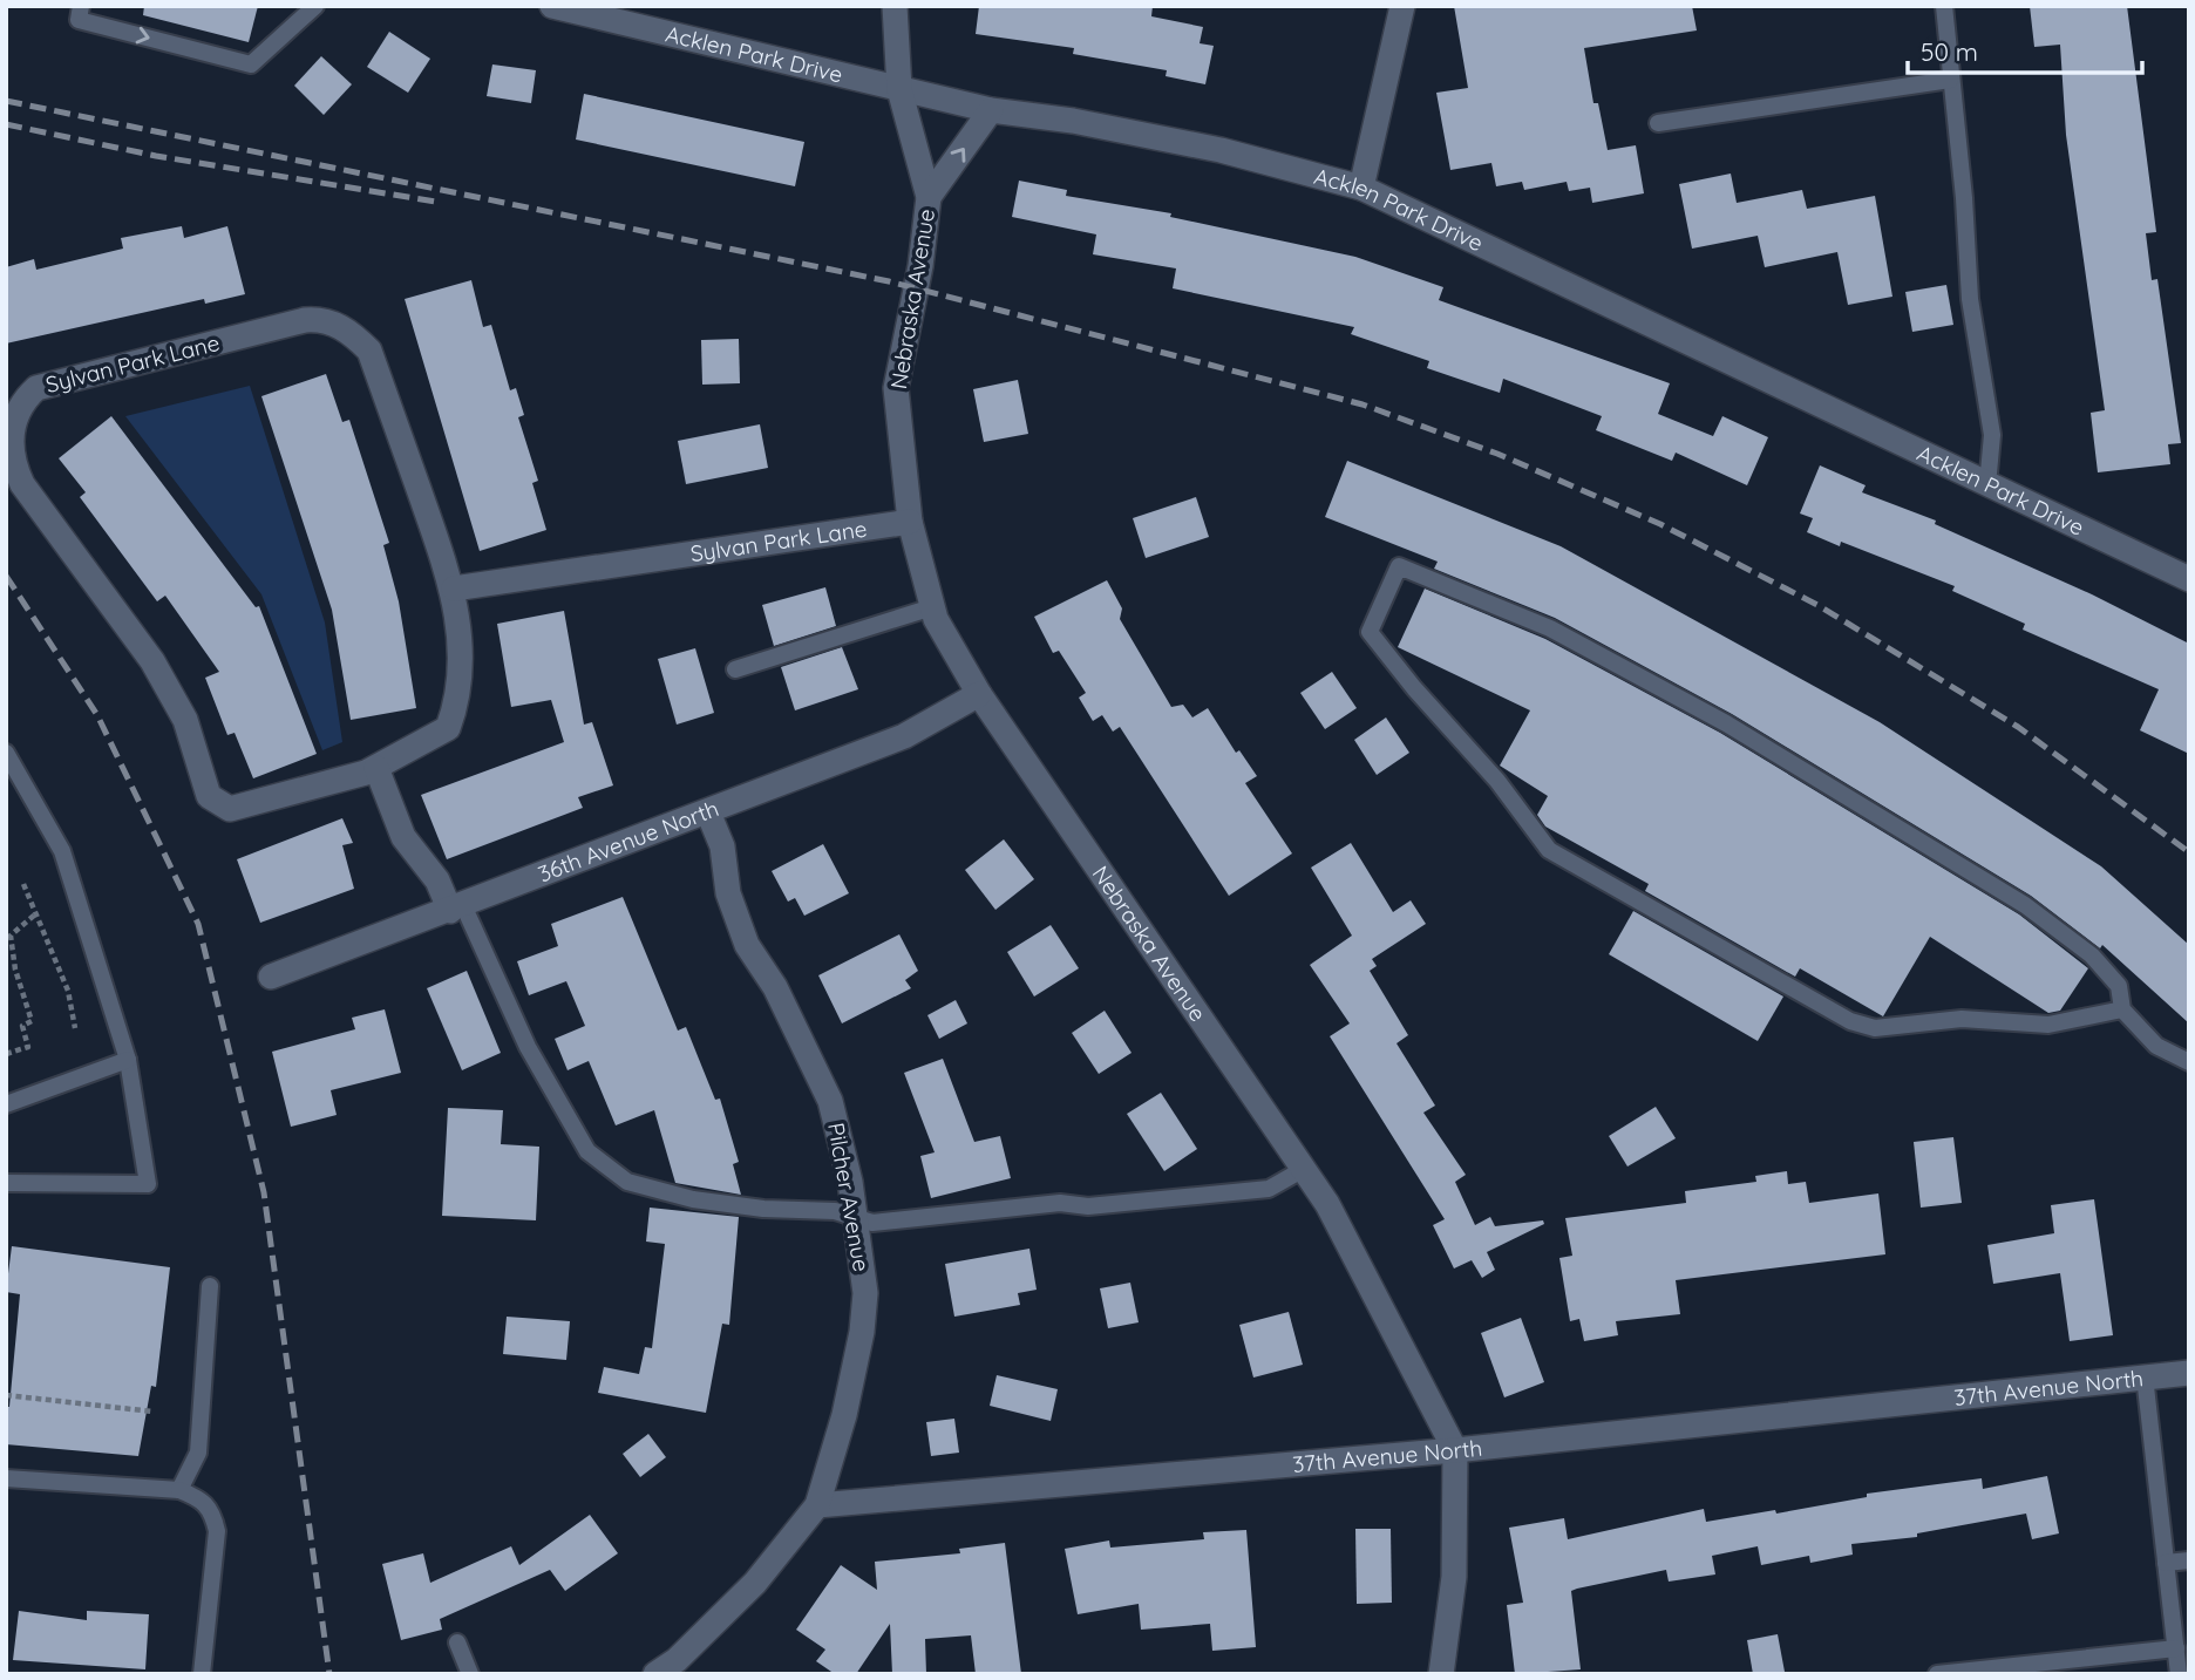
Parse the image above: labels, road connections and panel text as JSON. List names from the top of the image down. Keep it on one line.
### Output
{"streets":{"street":["Acklen Park Drive","Nebraska Avenue","Sylvan Park Lane","36th Avenue North","Pilcher Avenue","37th Avenue North"]},"crossings":[["Nebraska Avenue","Sylvan Park Lane"],["Nebraska Avenue","36th Avenue North"],["Nebraska Avenue","37th Avenue North"],["36th Avenue North","Pilcher Avenue"],["Pilcher Avenue","37th Avenue North"]],"scale_bar":"50 m"}
